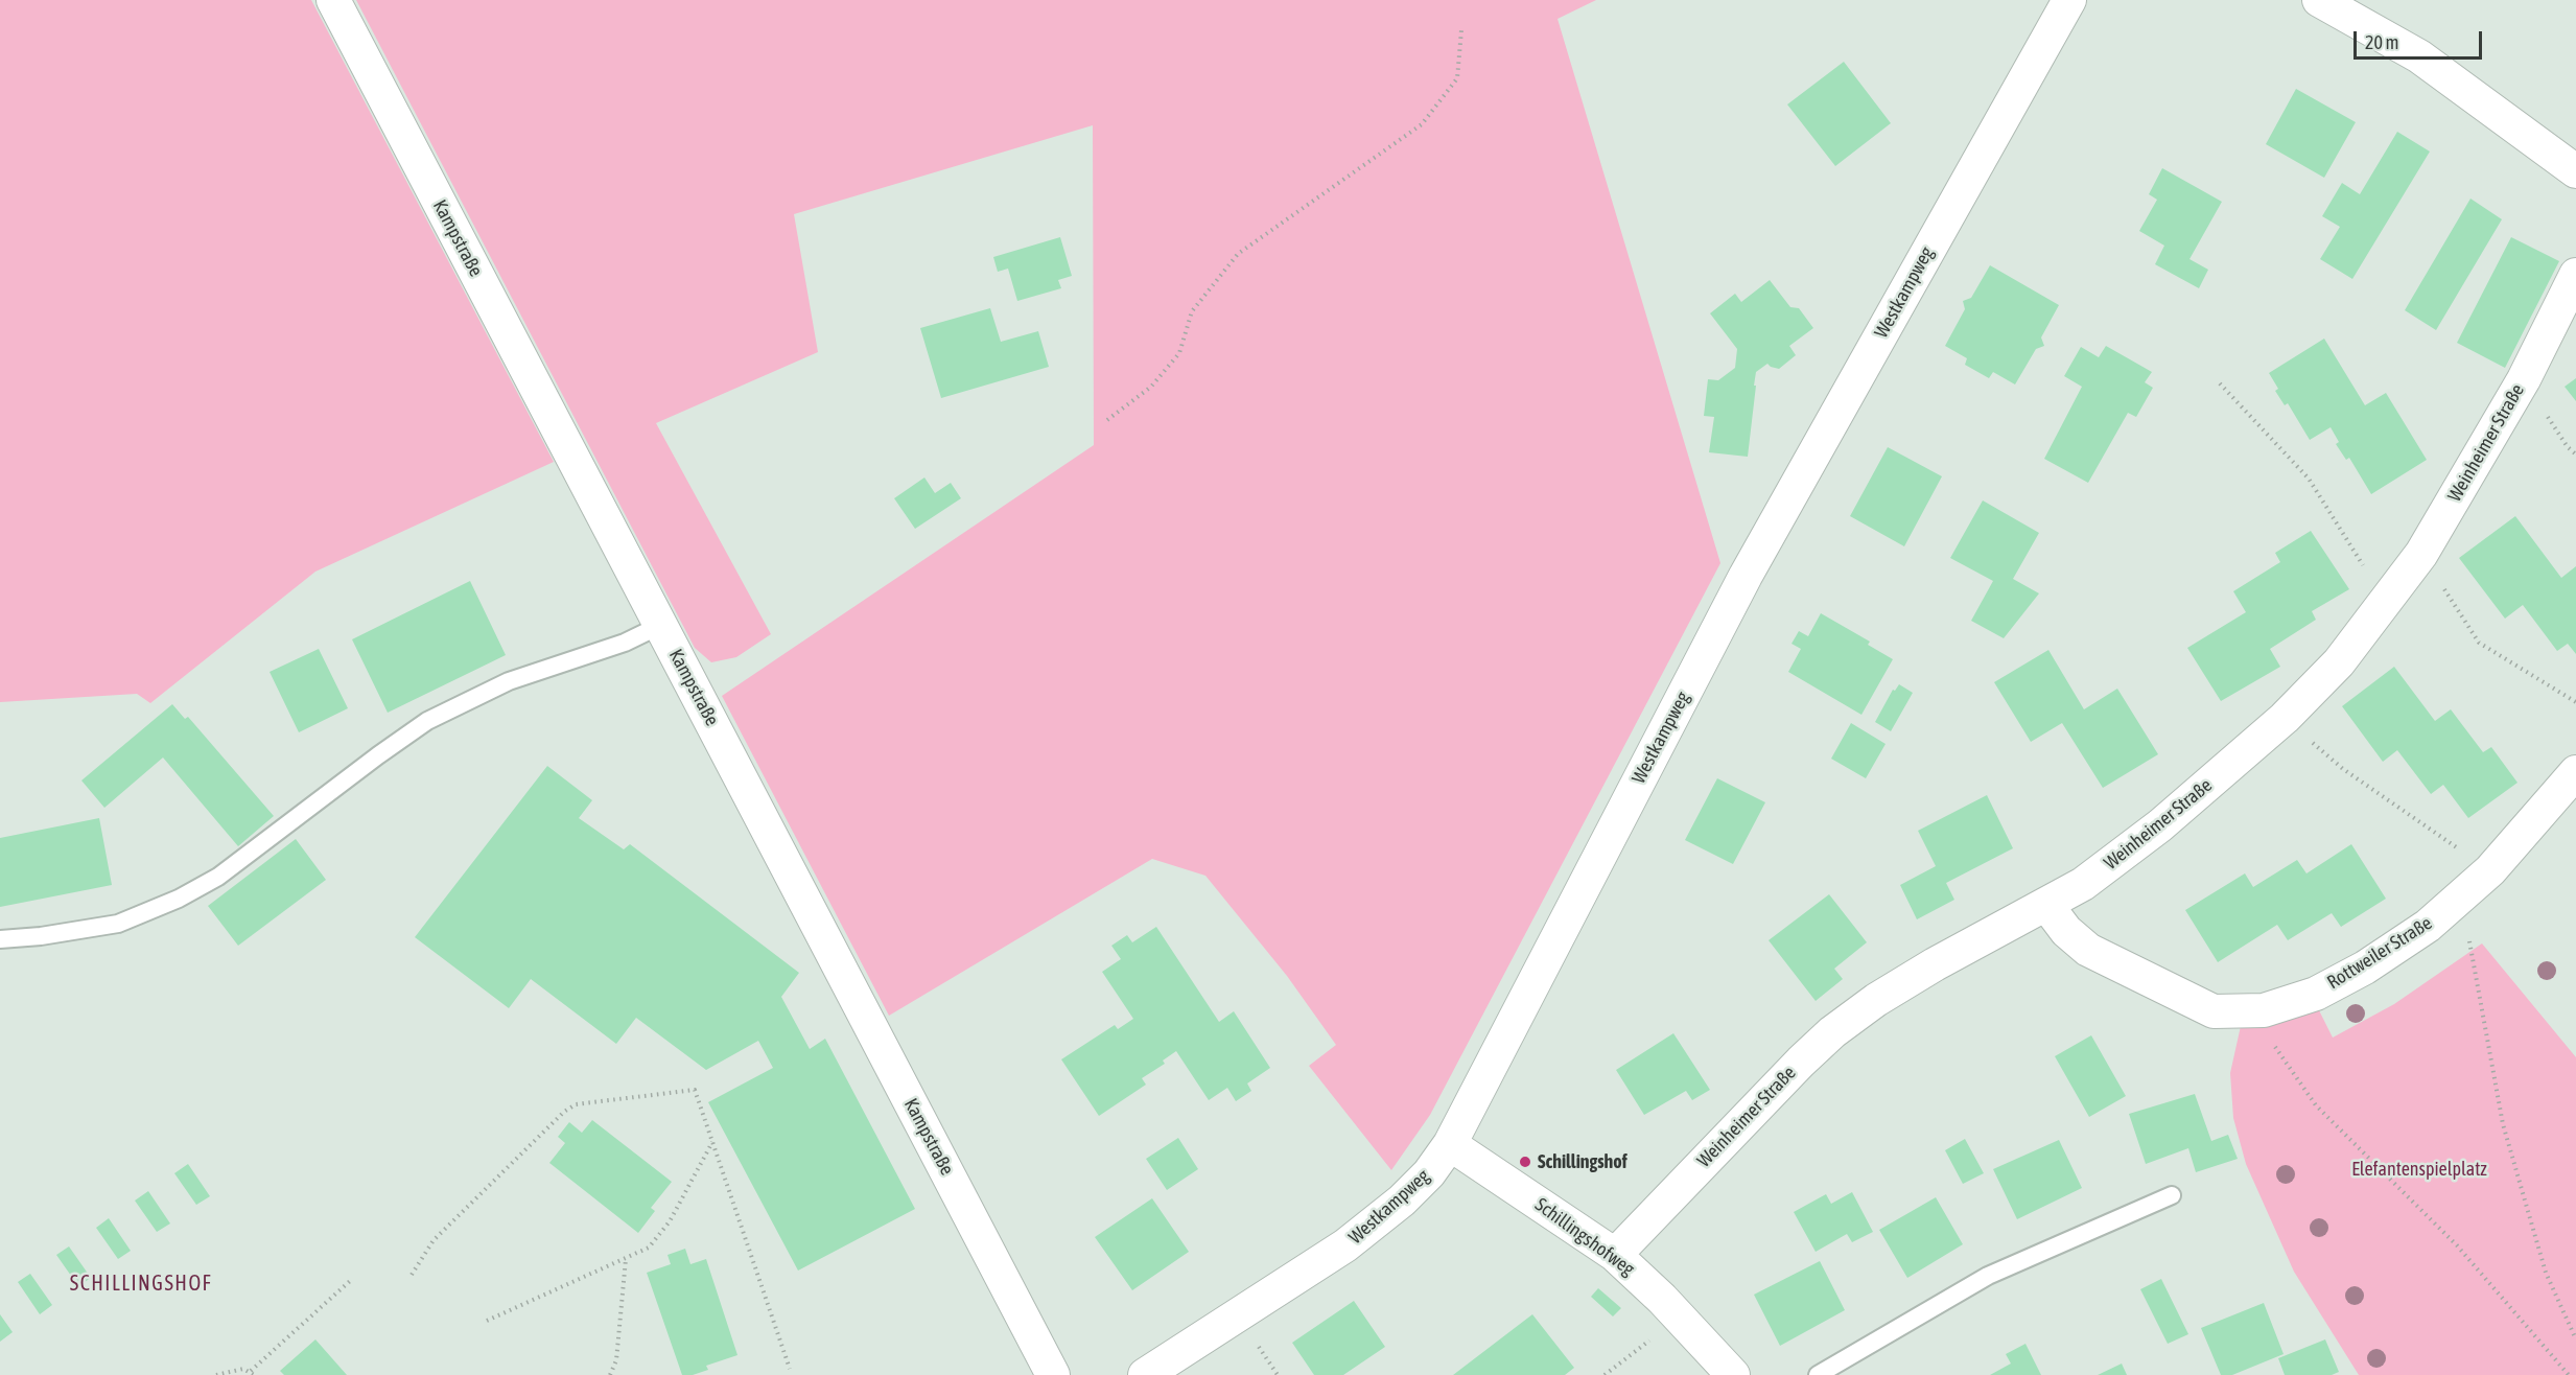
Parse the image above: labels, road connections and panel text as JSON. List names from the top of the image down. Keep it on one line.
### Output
{"streets":{"street":["Kampstraße","Westkampweg","Weinheimer Straße","Rottweiler Straße","Schillingshofweg"]},"crossings":[["Westkampweg","Schillingshofweg"],["Weinheimer Straße","Rottweiler Straße"],["Weinheimer Straße","Schillingshofweg"]],"districts":["SCHILLINGSHOF"],"parks":["Elefantenspielplatz"],"places":["Schillingshof"],"scale_bar":"20 m"}
